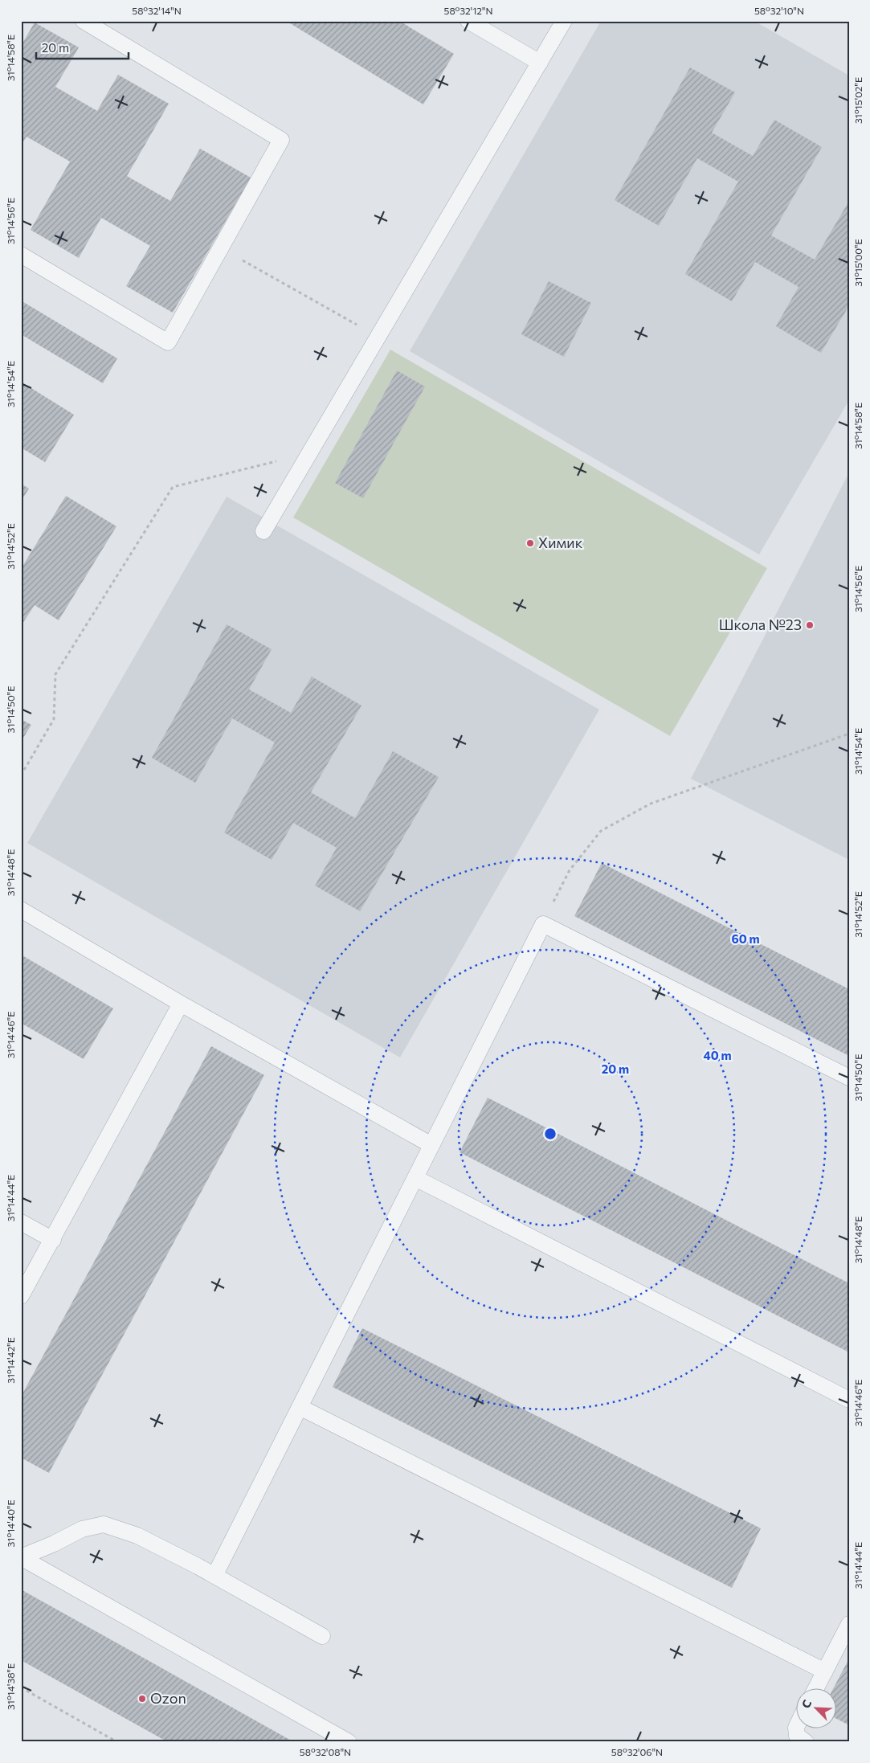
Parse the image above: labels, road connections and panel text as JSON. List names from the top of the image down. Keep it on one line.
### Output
{"places":["Химик","Школа №23","Ozon"],"scale_bar":"20 m","north":"top left","coordinates":["58°32'14\"N","58°32'12\"N","58°32'10\"N","31°14'58\"E","31°15'02\"E","31°14'56\"E","31°15'00\"E","31°14'54\"E","31°14'52\"E","31°14'50\"E","31°14'48\"E","31°14'46\"E","31°14'44\"E","31°14'42\"E","31°14'40\"E","31°14'38\"E","58°32'08\"N","58°32'06\"N"],"rings":["60 m","40 m","20 m"]}
